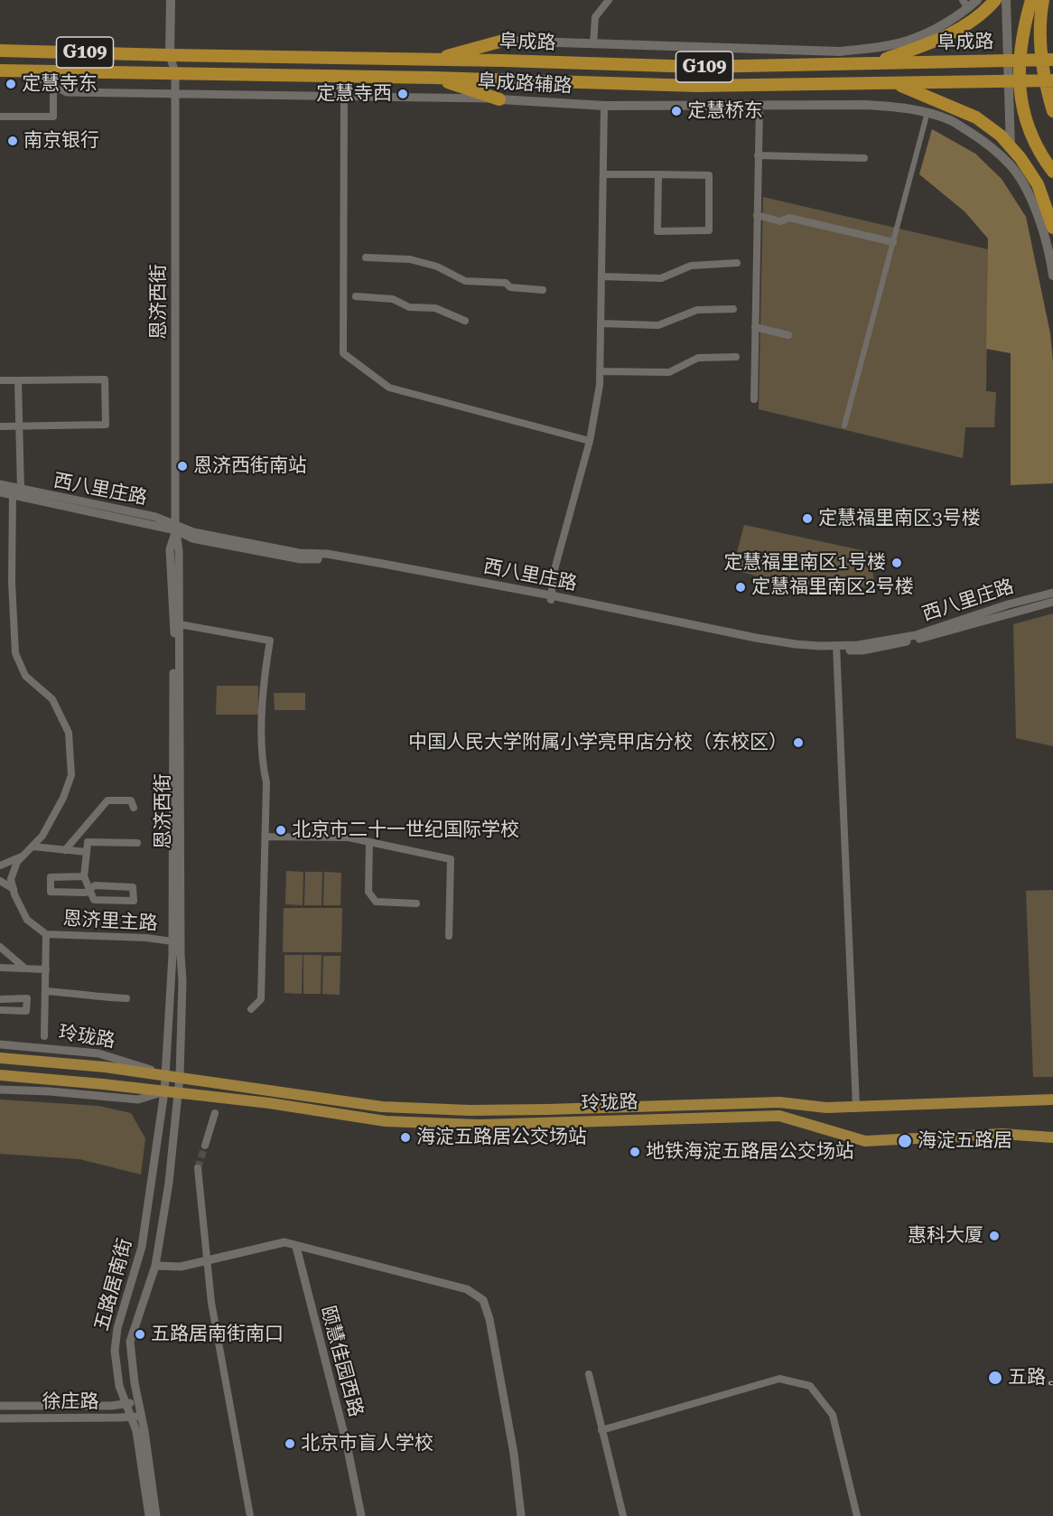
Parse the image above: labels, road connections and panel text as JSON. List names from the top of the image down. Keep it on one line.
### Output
{"streets":{"highway":["阜成路","G109"],"main road":["阜成路辅路","玲珑路"],"street":["恩济西街","西八里庄路","恩济里主路","五路居南街","颐慧佳园西路","徐庄路"]},"crossings":[["阜成路","阜成路辅路"],["阜成路","恩济西街"],["阜成路辅路","恩济西街"],["恩济西街","西八里庄路"],["恩济西街","恩济里主路"],["恩济西街","玲珑路"],["恩济西街","五路居南街"],["玲珑路","五路居南街"],["五路居南街","徐庄路"]],"places":["定慧寺东","定慧寺西","定慧桥东","南京银行","恩济西街南站","定慧福里南区3号楼","定慧福里南区1号楼","定慧福里南区2号楼","中国人民大学附属小学亮甲店分校（东校区）","北京市二十一世纪国际学校","海淀五路居公交场站","海淀五路居","地铁海淀五路居公交场站","惠科大厦","五路居南街南口","五路","北京市盲人学校"]}
